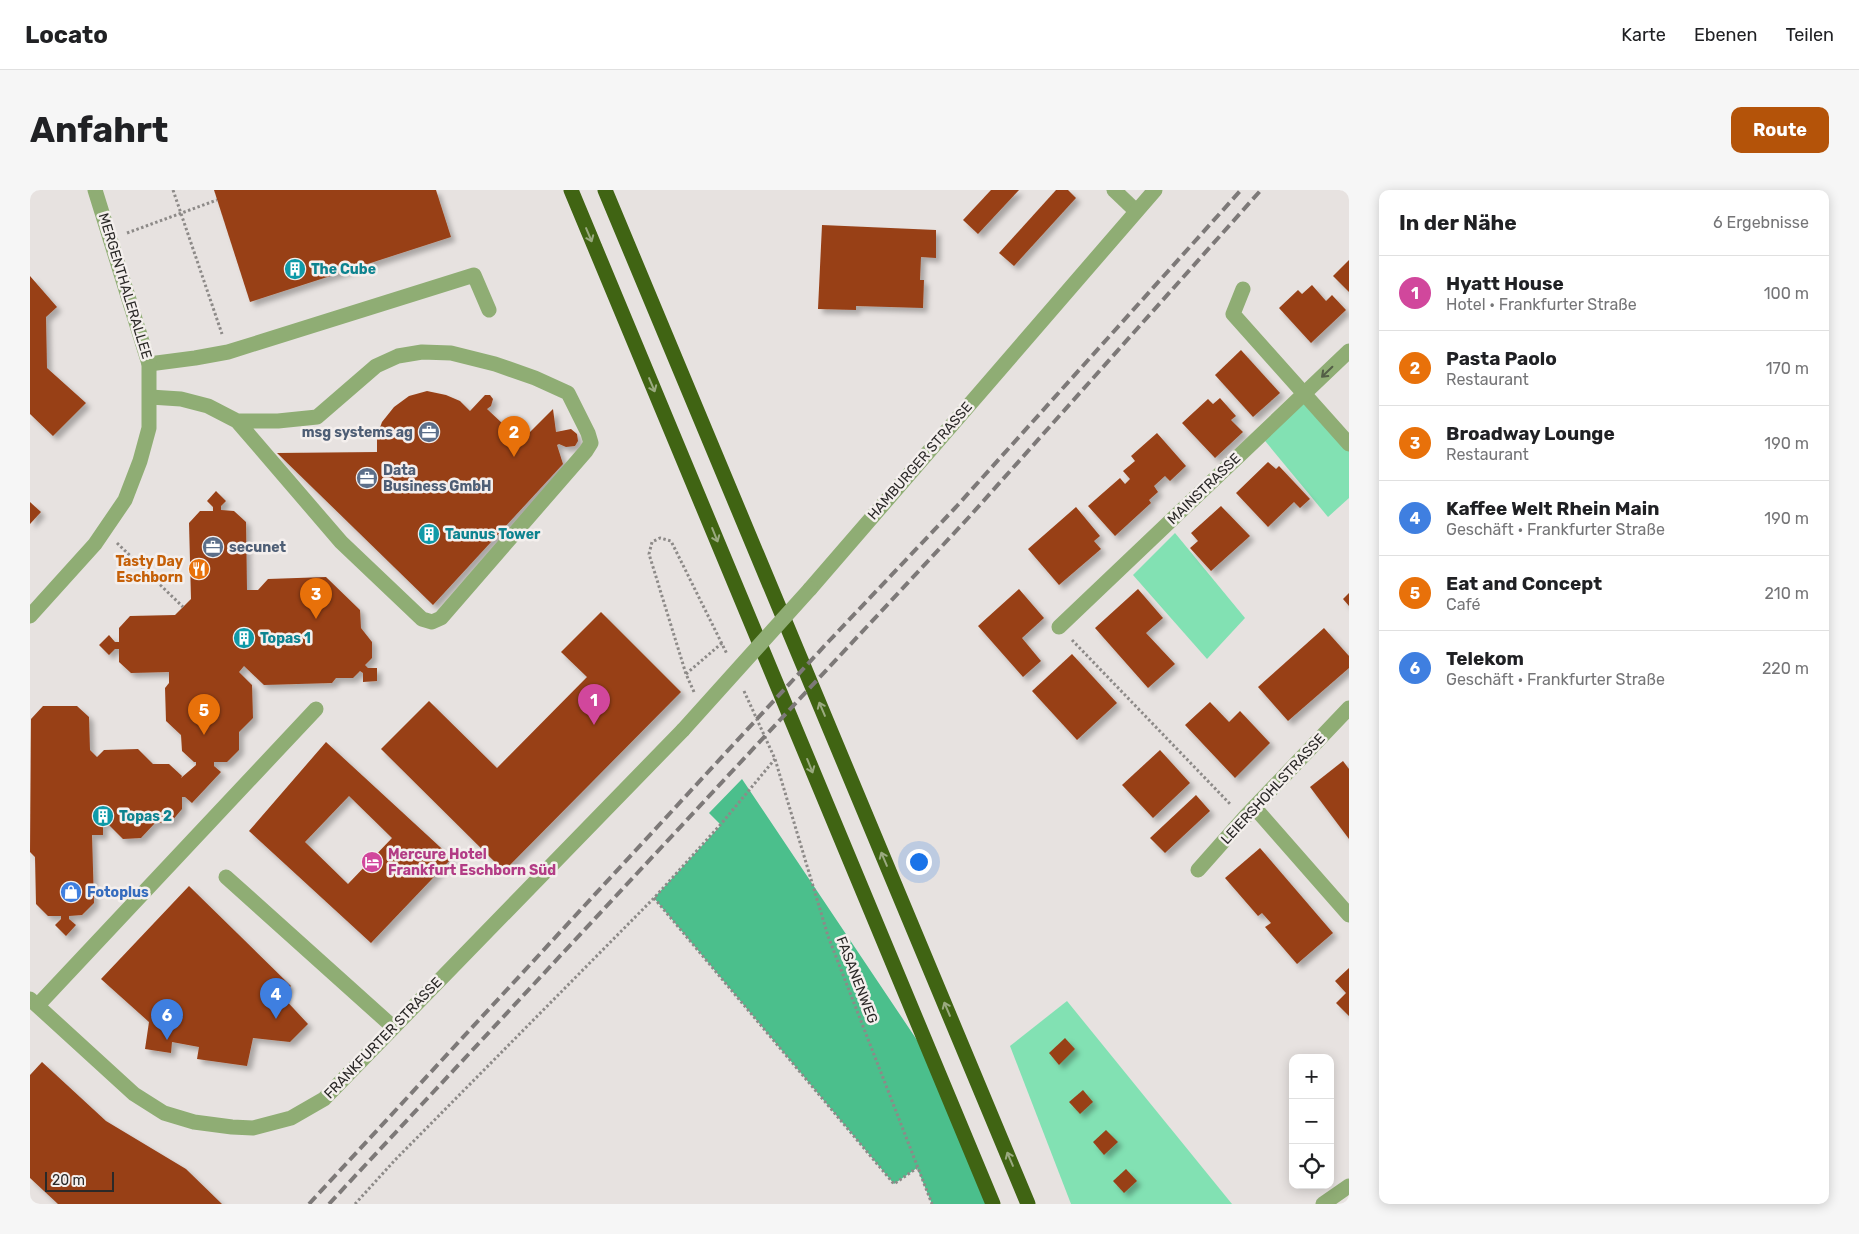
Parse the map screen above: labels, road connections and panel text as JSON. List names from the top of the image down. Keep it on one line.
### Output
{"streets":{"street":["MERGENTHALERALLEE","HAMBURGER STRASSE","MAINSTRASSE","LEIERSHOHLSTRASSE","FRANKFURTER STRASSE"],"path":["FASANENWEG"]},"crossings":[["HAMBURGER STRASSE","FRANKFURTER STRASSE"]],"places":{"building":["The Cube","Taunus Tower","Topas 1","Topas 2"],"office":["msg systems ag","Data Business GmbH","secunet"],"restaurant":["Tasty Day Eschborn"],"hotel":["Mercure Hotel Frankfurt Eschborn Süd"],"shop":["Fotoplus"]},"scale_bar":"20 m","page":{"header":"Locato","nav":["Karte","Ebenen","Teilen"],"buttons":"Route","title":"Anfahrt","heading":["In der Nähe","6 Ergebnisse"],"list":[{"mark":"1","name":"Hyatt House","note":"Hotel · Frankfurter Straße","value":"100 m"},{"mark":"2","name":"Pasta Paolo","note":"Restaurant","value":"170 m"},{"mark":"3","name":"Broadway Lounge","note":"Restaurant","value":"190 m"},{"mark":"4","name":"Kaffee Welt Rhein Main","note":"Geschäft · Frankfurter Straße","value":"190 m"},{"mark":"5","name":"Eat and Concept","note":"Café","value":"210 m"},{"mark":"6","name":"Telekom","note":"Geschäft · Frankfurter Straße","value":"220 m"}],"pins":["2","3","1","5","4","6"],"map_buttons":["+","−"],"scale":"20 m"}}
